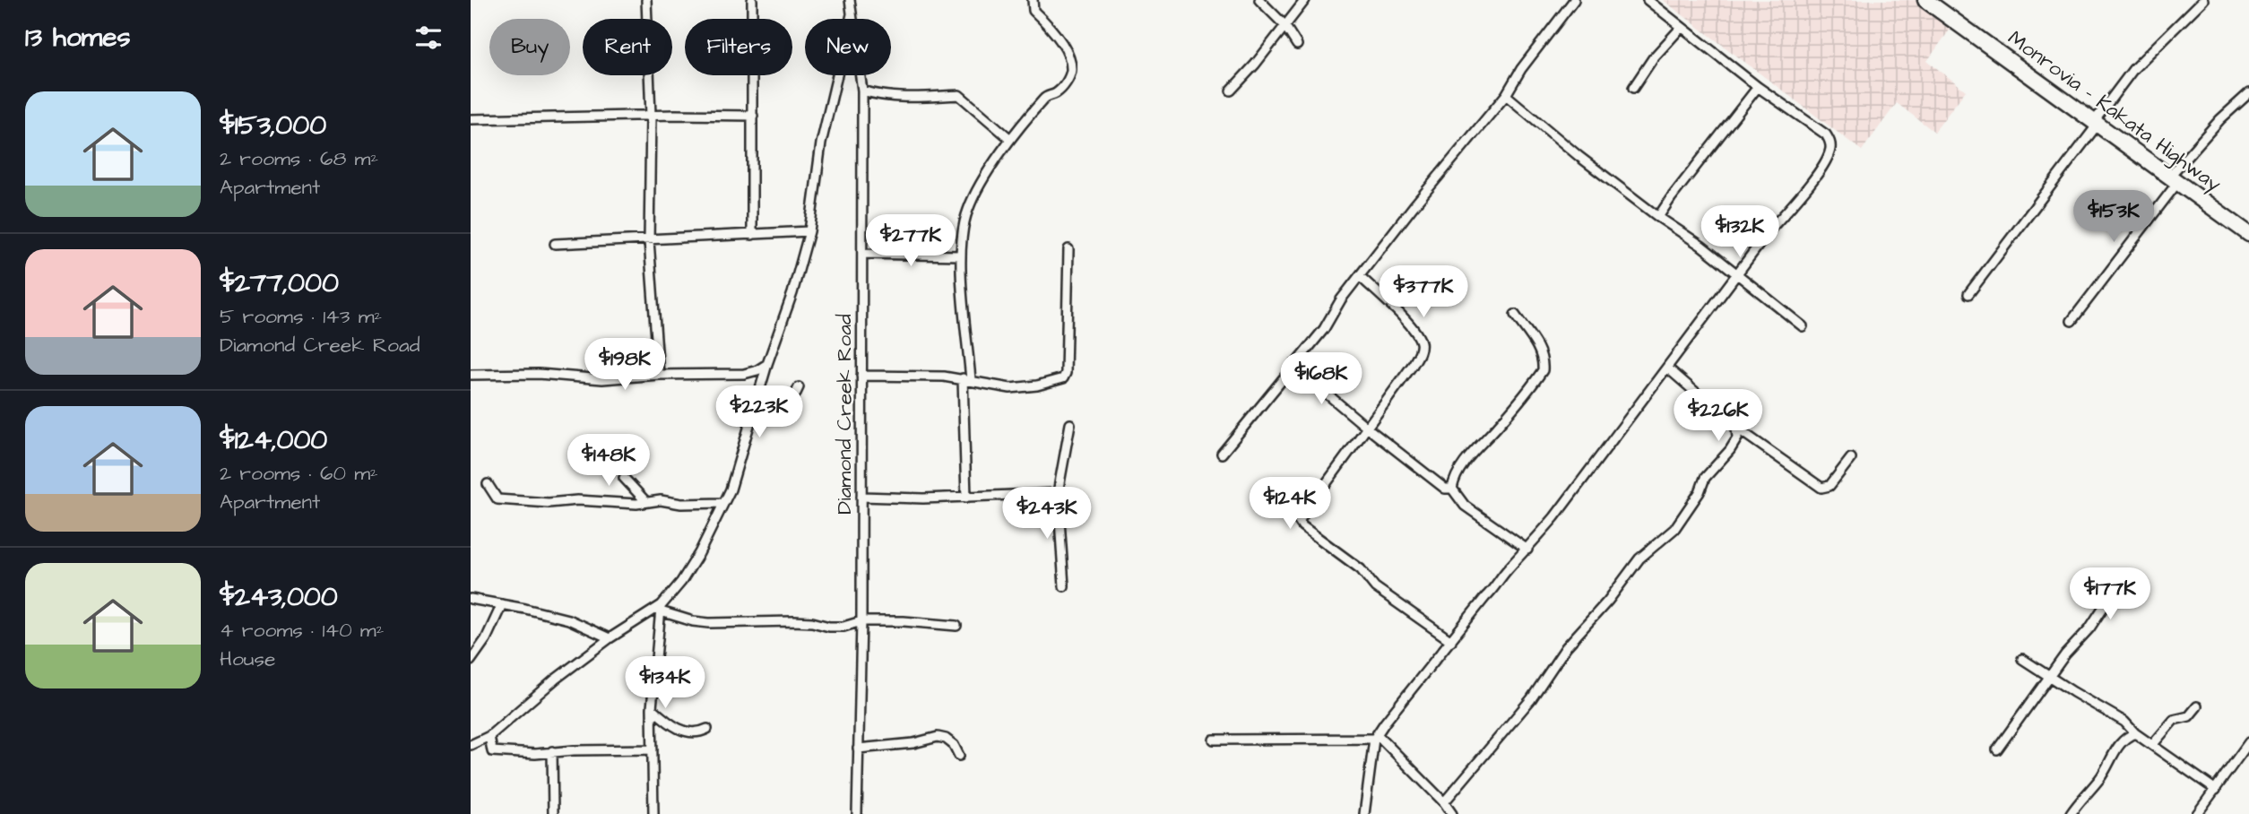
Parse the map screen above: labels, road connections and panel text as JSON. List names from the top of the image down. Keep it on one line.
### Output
{"streets":{"highway":["Monrovia - Kakata Highway"],"street":["Diamond Creek Road"]},"page":{"heading":"13 homes","chip":["Buy","Rent","Filters","New"],"list":[{"name":"$153,000","note":"2 rooms · 68 m² · Apartment"},{"name":"$277,000","note":"5 rooms · 143 m² · Diamond Creek Road"},{"name":"$124,000","note":"2 rooms · 60 m² · Apartment"},{"name":"$243,000","note":"4 rooms · 140 m² · House"}],"price":["$153K","$132K","$277K","$377K","$198K","$168K","$223K","$226K","$148K","$124K","$243K","$177K","$134K"]}}
